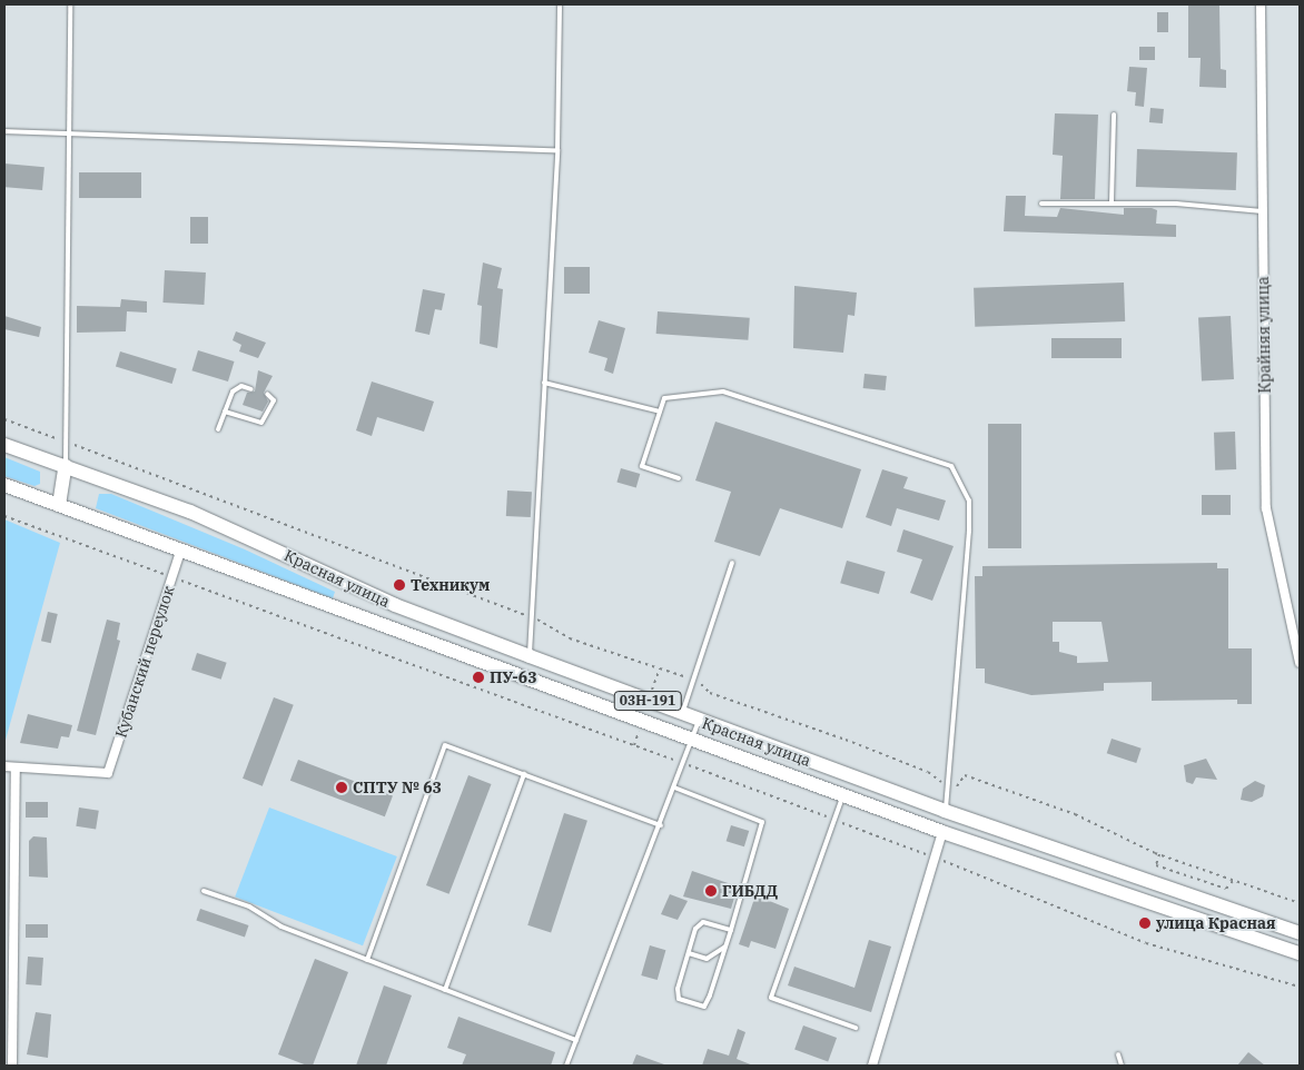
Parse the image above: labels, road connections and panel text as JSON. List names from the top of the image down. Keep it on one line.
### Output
{"streets":{"main road":["Красная улица","03Н-191"],"street":["Крайняя улица","Кубанский переулок"]},"crossings":[["Красная улица","Кубанский переулок"]],"places":["Техникум","ПУ-63","СПТУ № 63","ГИБДД","улица Красная"]}
